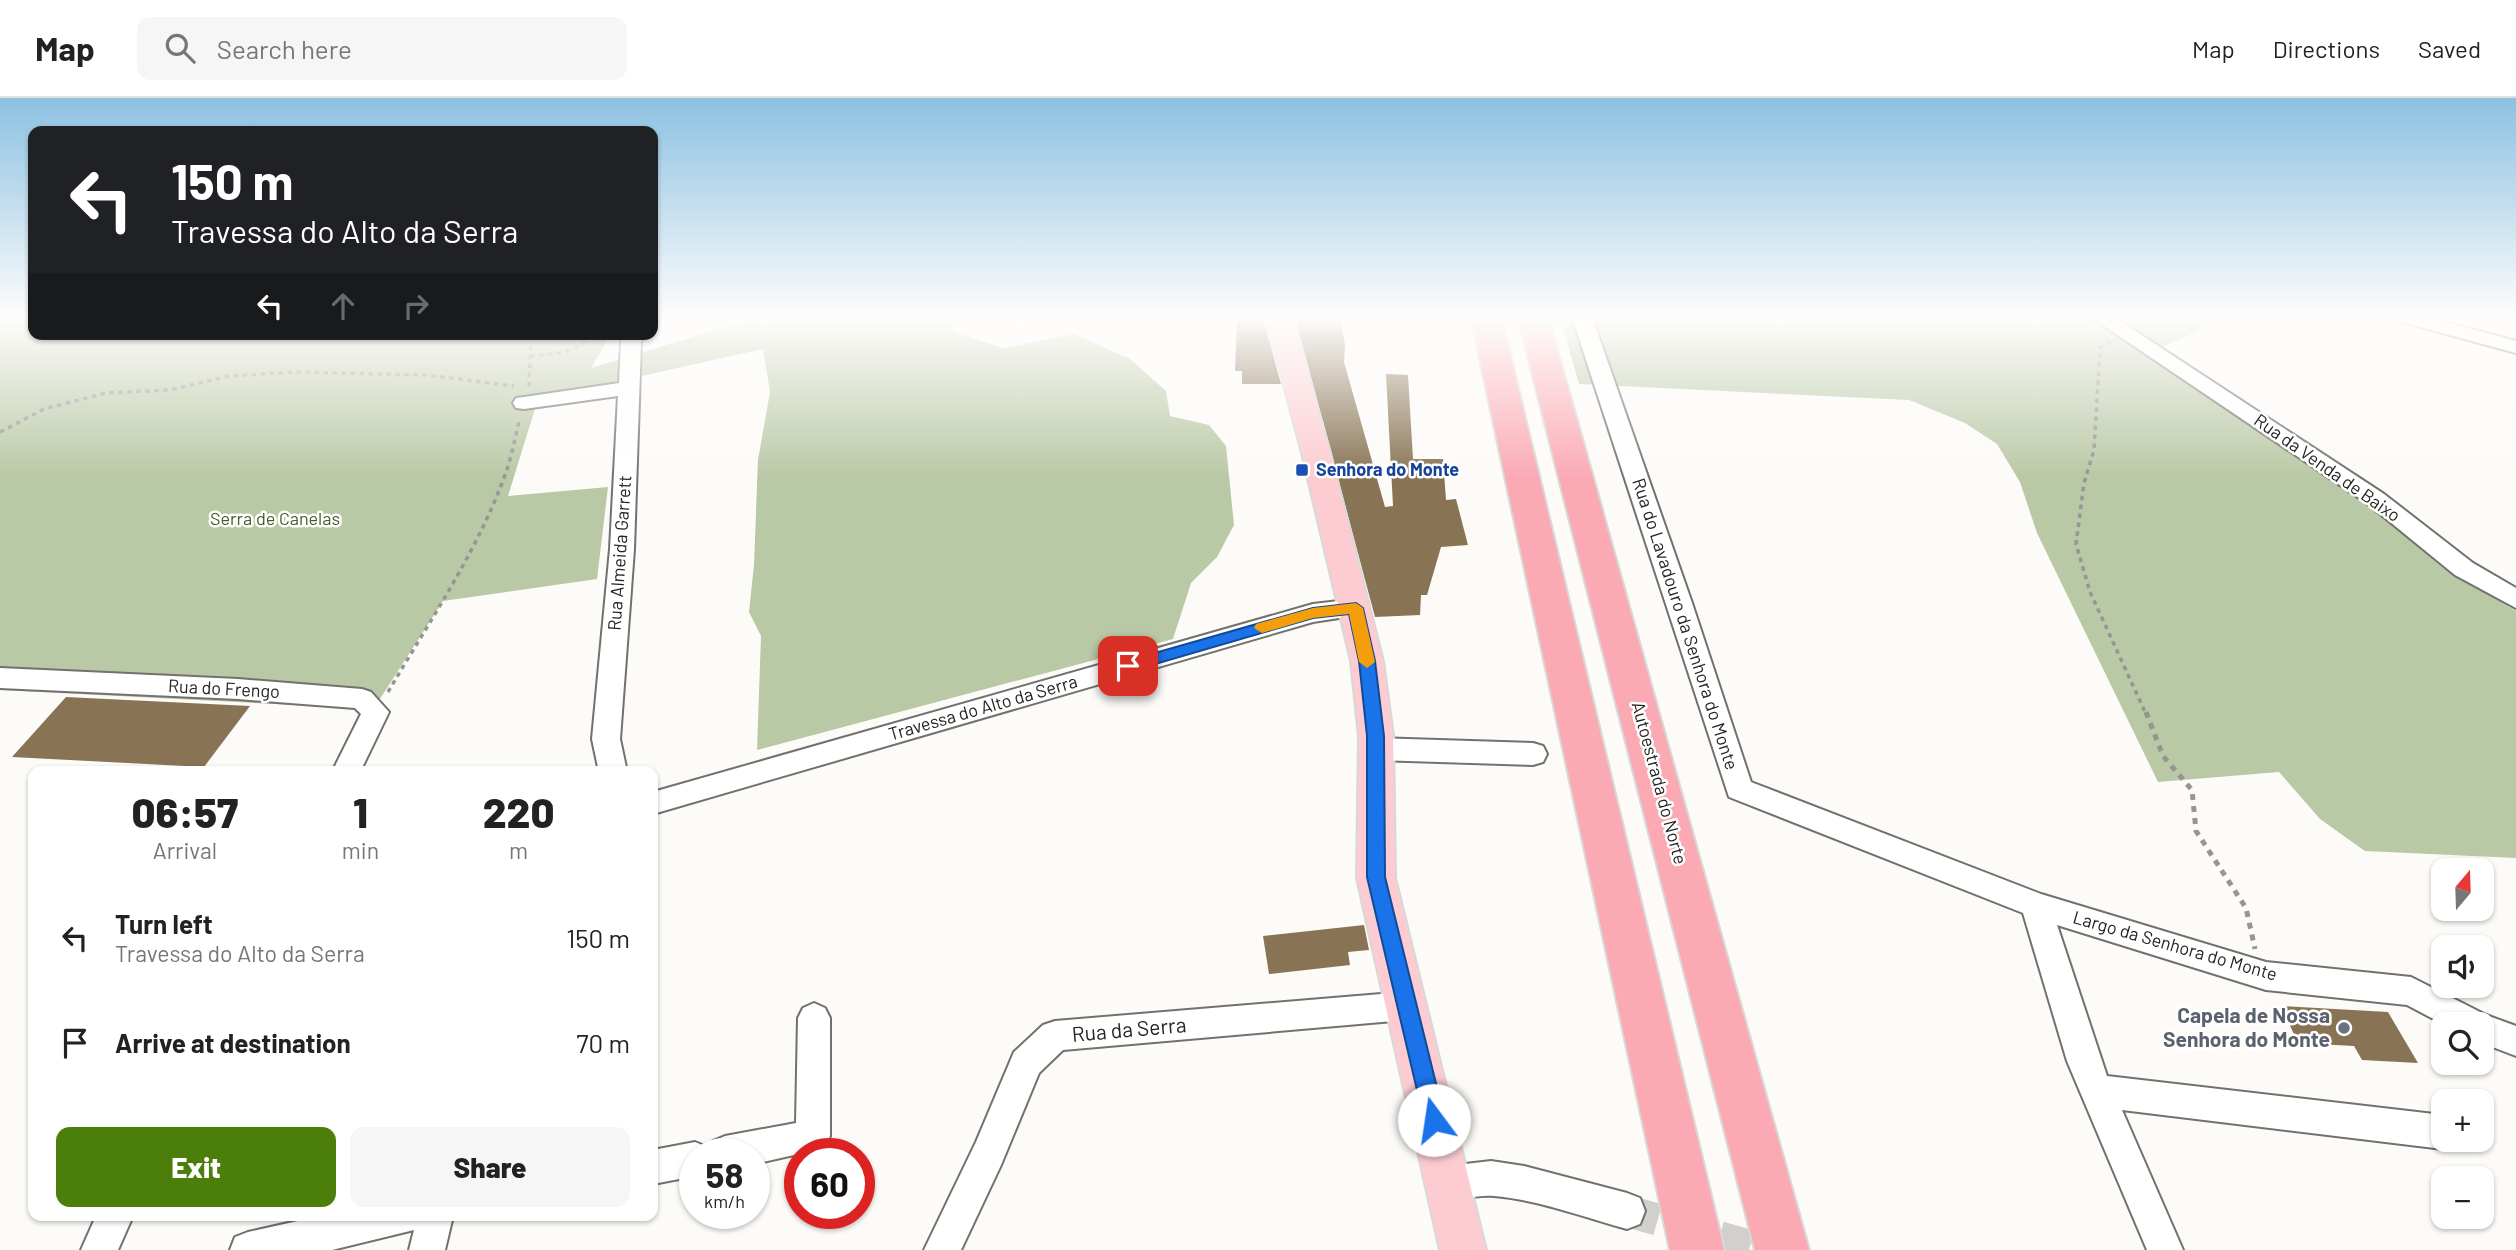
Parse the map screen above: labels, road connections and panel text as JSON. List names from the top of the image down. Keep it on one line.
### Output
{"streets":{"highway":["Autoestrada do Norte"],"street":["Rua da Venda de Baixo","Rua Almeida Garrett","Rua do Lavadouro da Senhora do Monte","Rua do Frengo","Travessa do Alto da Serra","Largo da Senhora do Monte","Rua da Serra"]},"crossings":[["Rua do Lavadouro da Senhora do Monte","Largo da Senhora do Monte"]],"parks":["Serra de Canelas"],"places":{"transit":["Senhora do Monte"],"other":["Capela de Nossa Senhora do Monte"]},"north":"top","page":{"header":"Map","search":"Search here","nav":["Map","Directions","Saved"],"turn":["150 m","Travessa do Alto da Serra"],"eta":["06:57","Arrival","1","min","220","m"],"map_buttons":["+","−"],"list":[{"name":"Turn left","note":"Travessa do Alto da Serra","value":"150 m"},{"name":"Arrive at destination","value":"70 m"}],"buttons":["Exit","Share"],"speed":"58 km/h","limit":"60"}}
